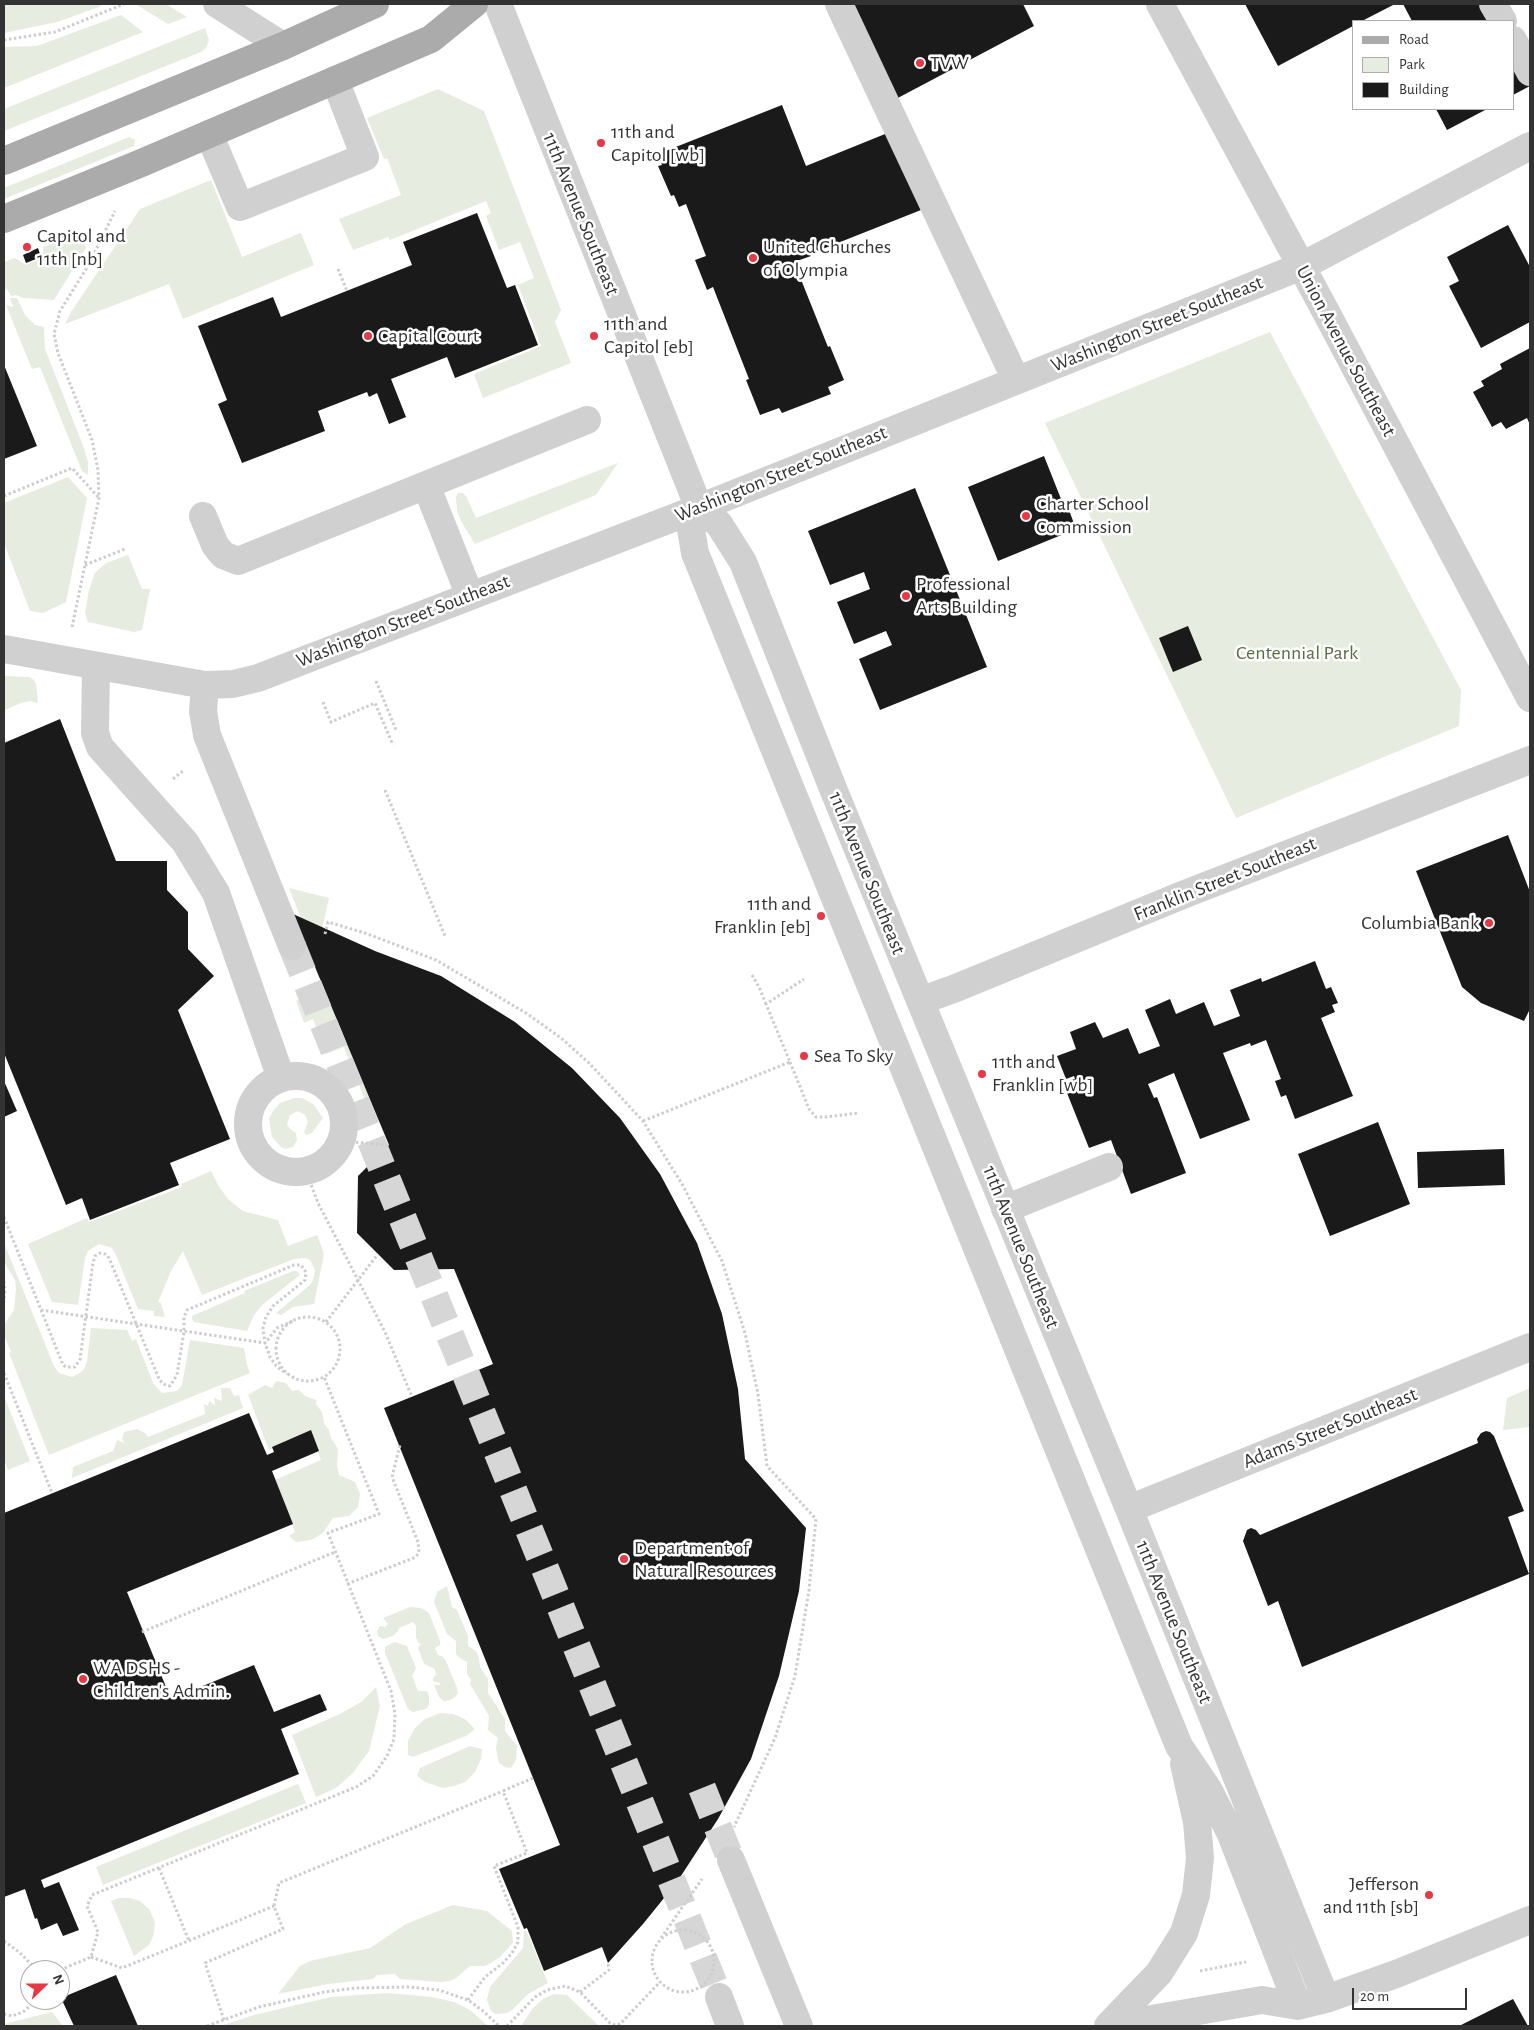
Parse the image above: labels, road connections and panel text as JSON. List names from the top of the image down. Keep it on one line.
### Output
{"streets":{"street":["11th Avenue Southeast","Washington Street Southeast","Union Avenue Southeast","Franklin Street Southeast","Adams Street Southeast"]},"crossings":[["11th Avenue Southeast","Washington Street Southeast"],["11th Avenue Southeast","Franklin Street Southeast"],["11th Avenue Southeast","Adams Street Southeast"],["Washington Street Southeast","Union Avenue Southeast"]],"parks":["Centennial Park"],"places":["TVW","11th and Capitol [wb]","Capitol and 11th [nb]","United Churches of Olympia","Capital Court","11th and Capitol [eb]","Charter School Commission","Professional Arts Building","11th and Franklin [eb]","Columbia Bank","Sea To Sky","11th and Franklin [wb]","Department of Natural Resources","WA DSHS - Children's Admin.","Jefferson and 11th [sb]"],"legend":["Road","Park","Building"],"scale_bar":"20 m","north":"right"}
